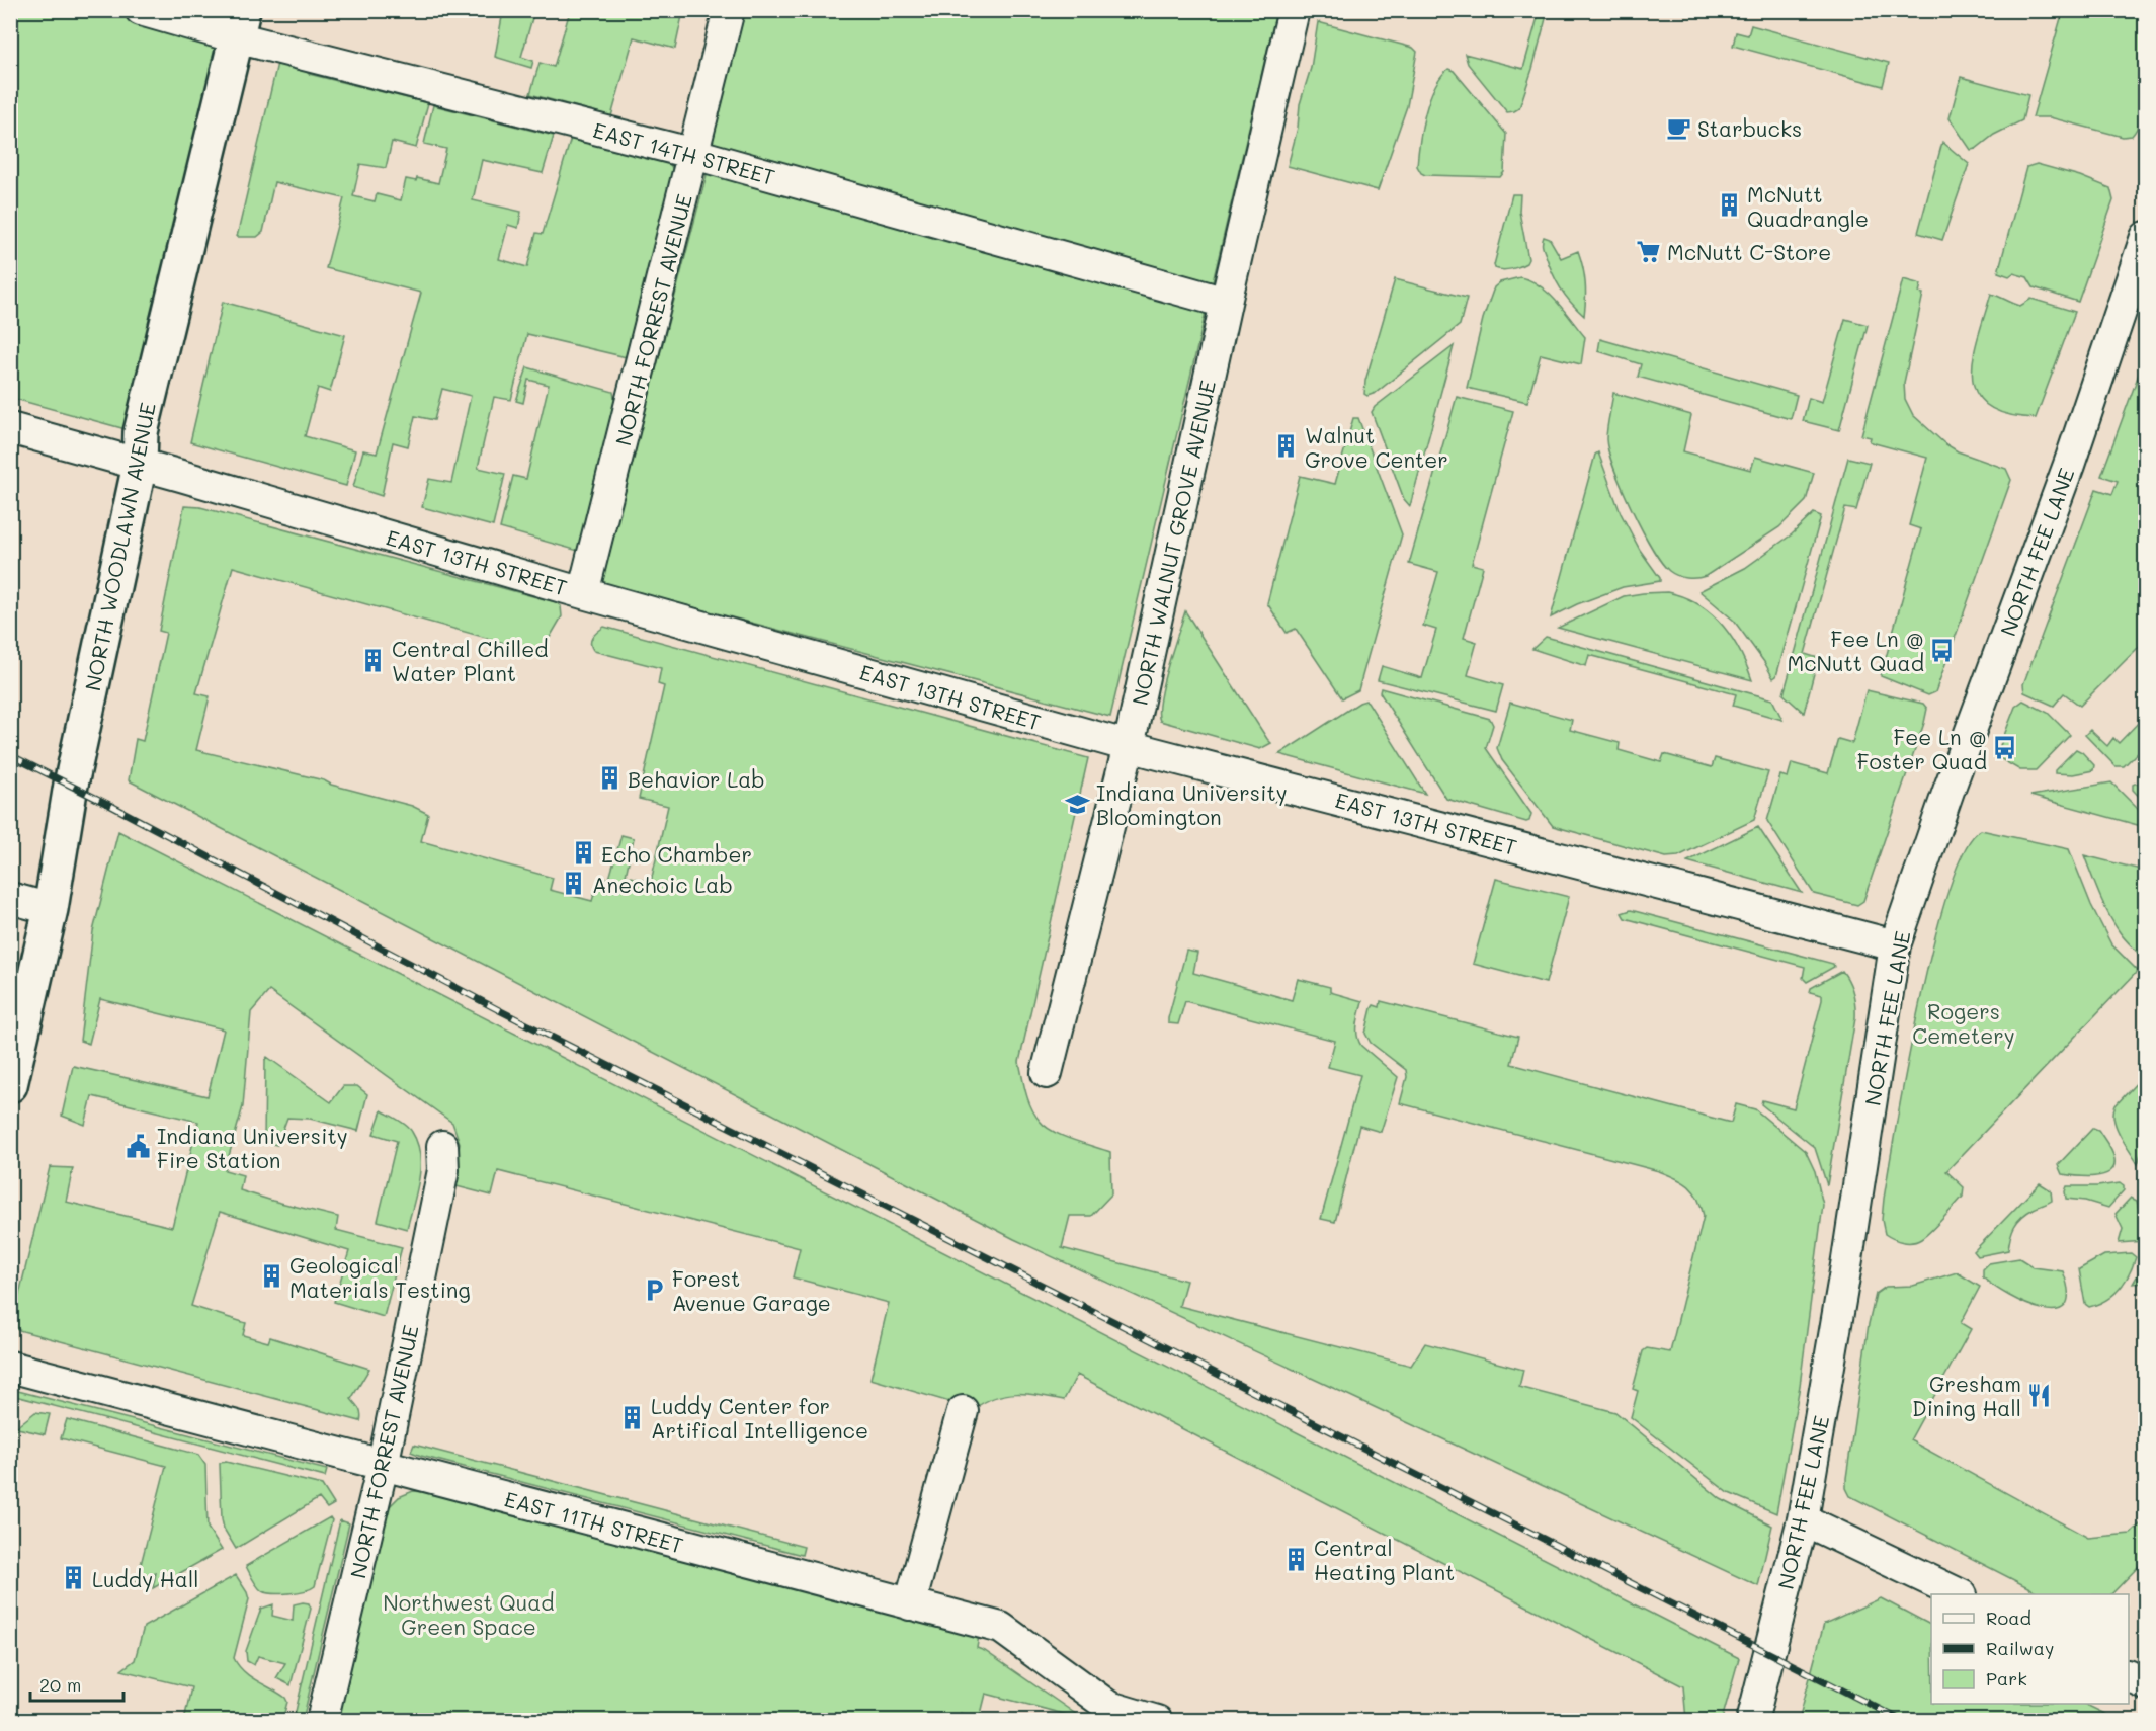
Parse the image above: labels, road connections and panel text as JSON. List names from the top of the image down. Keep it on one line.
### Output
{"streets":{"street":["EAST 14TH STREET","NORTH FORREST AVENUE","NORTH WALNUT GROVE AVENUE","NORTH WOODLAWN AVENUE","NORTH FEE LANE","EAST 13TH STREET","EAST 11TH STREET"]},"crossings":[["EAST 14TH STREET","NORTH FORREST AVENUE"],["EAST 14TH STREET","NORTH WALNUT GROVE AVENUE"],["EAST 14TH STREET","NORTH WOODLAWN AVENUE"],["NORTH FORREST AVENUE","EAST 13TH STREET"],["NORTH FORREST AVENUE","EAST 11TH STREET"],["NORTH WALNUT GROVE AVENUE","EAST 13TH STREET"],["NORTH WOODLAWN AVENUE","EAST 13TH STREET"],["NORTH FEE LANE","EAST 13TH STREET"]],"parks":["Rogers Cemetery","Northwest Quad Green Space"],"places":{"cafe":["Starbucks"],"building":["McNutt Quadrangle","Walnut Grove Center","Central Chilled Water Plant","Behavior Lab","Echo Chamber","Anechoic Lab","Geological Materials Testing","Luddy Center for Artifical Intelligence","Central Heating Plant","Luddy Hall"],"supermarket":["McNutt C-Store"],"bus stop":["Fee Ln @ McNutt Quad","Fee Ln @ Foster Quad"],"school or university":["Indiana University Bloomington"],"public building":["Indiana University Fire Station"],"parking":["Forest Avenue Garage"],"restaurant":["Gresham Dining Hall"]},"legend":["Road","Railway","Park"],"scale_bar":"20 m"}
